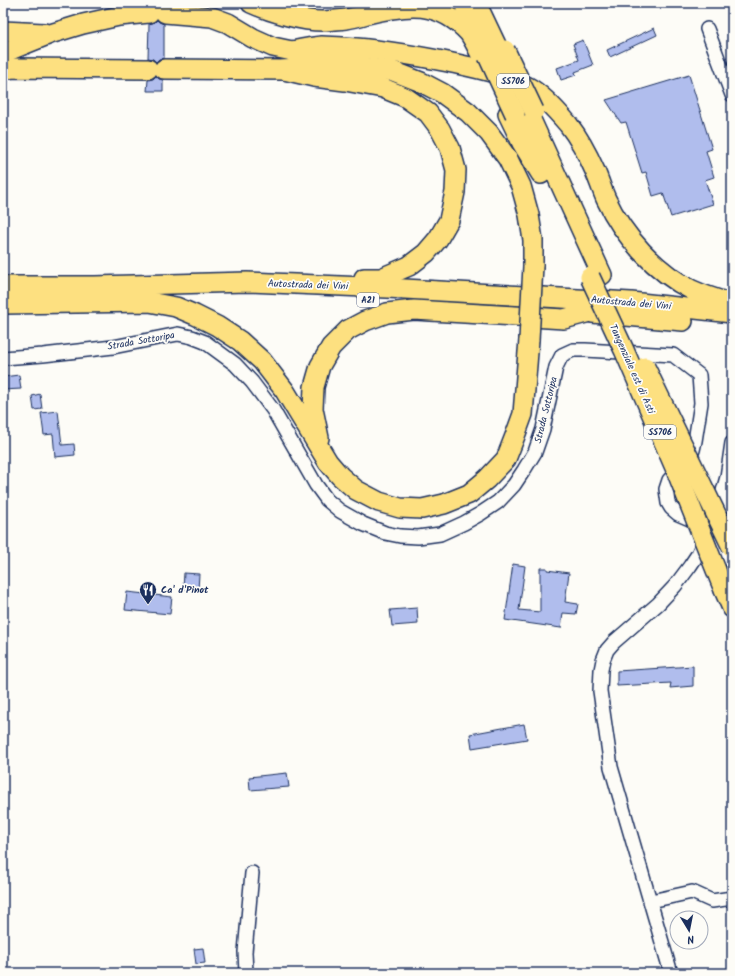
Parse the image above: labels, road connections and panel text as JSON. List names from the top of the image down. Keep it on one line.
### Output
{"streets":{"highway":["SS706","Autostrada dei Vini","A21","Tangenziale est di Asti"],"street":["Strada Sottoripa"]},"places":{"restaurant":["Ca' d'Pinot"]},"north":"bottom"}
